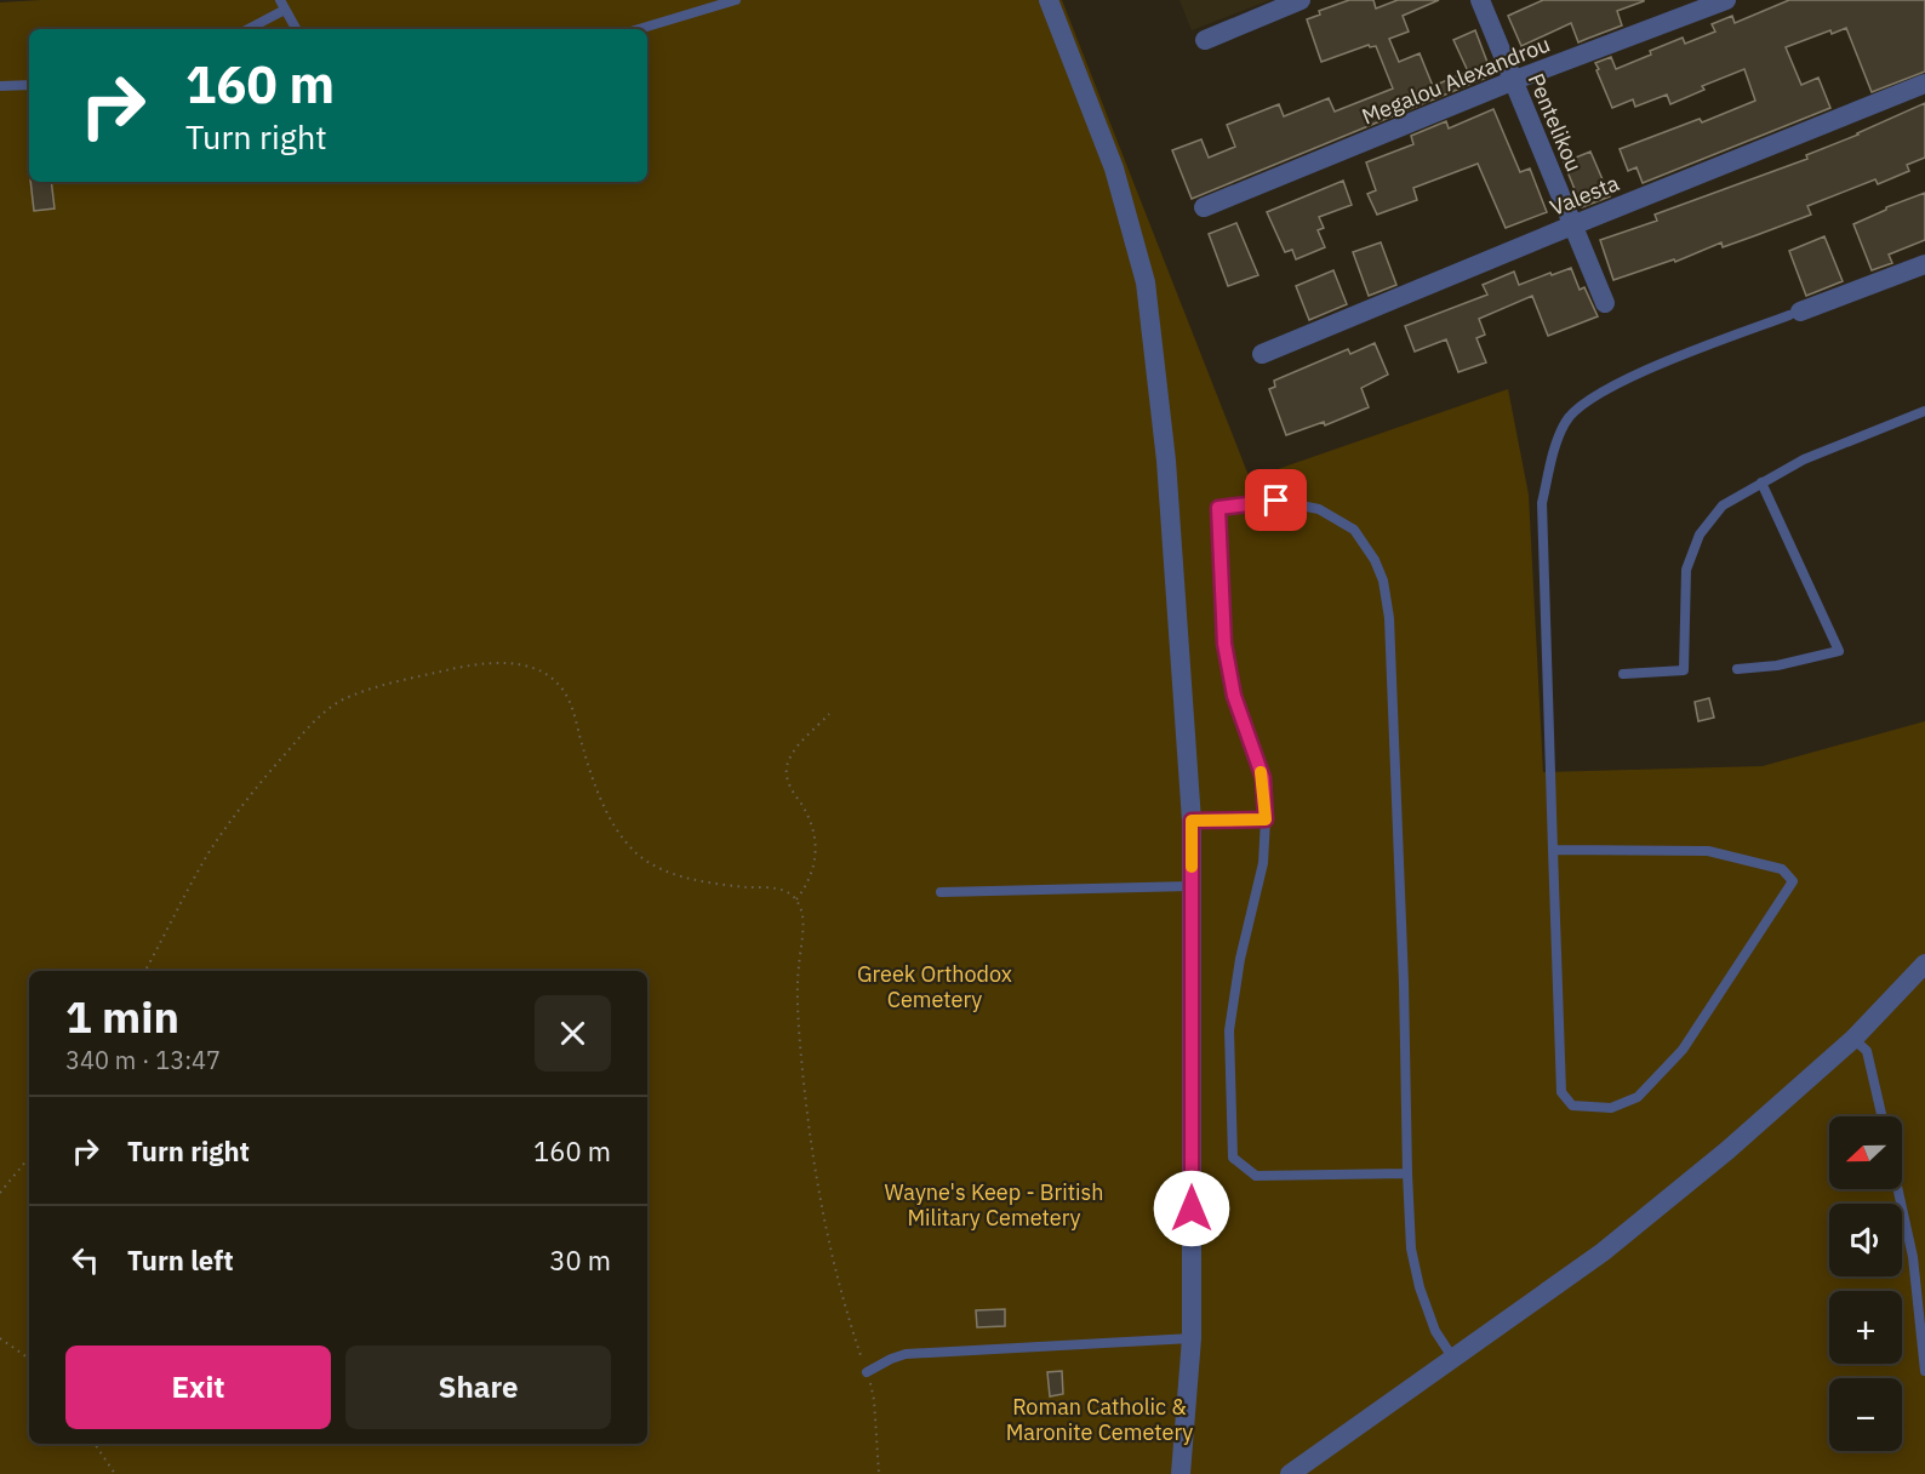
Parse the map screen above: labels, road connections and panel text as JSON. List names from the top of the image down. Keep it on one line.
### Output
{"streets":{"street":["Megalou Alexandrou","Pentelikou","Valesta"]},"crossings":[["Megalou Alexandrou","Pentelikou"],["Pentelikou","Valesta"]],"parks":["Greek Orthodox Cemetery","Wayne's Keep - British Military Cemetery","Roman Catholic & Maronite Cemetery"],"north":"left","page":{"turn":["160 m","Turn right"],"heading":["1 min","340 m · 13:47"],"list":[{"name":"Turn right","value":"160 m"},{"name":"Turn left","value":"30 m"}],"map_buttons":["+","−"],"buttons":["Exit","Share"]}}
